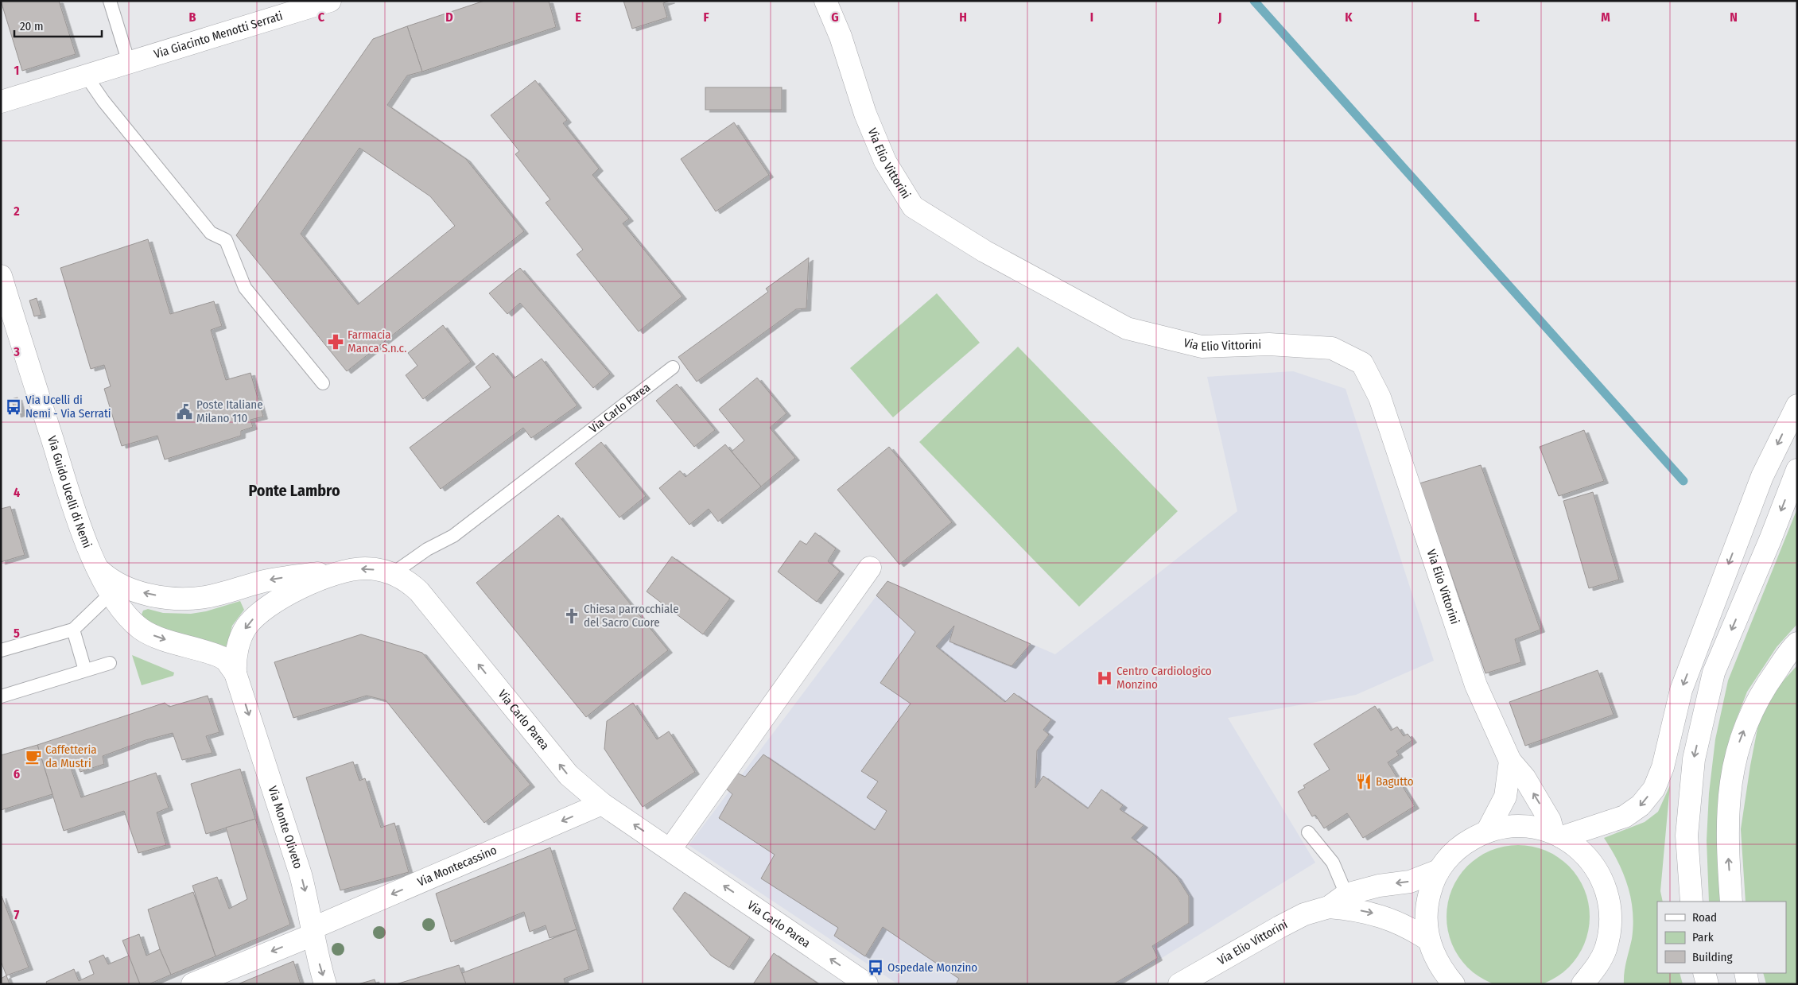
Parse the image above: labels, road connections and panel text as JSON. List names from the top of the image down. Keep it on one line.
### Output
{"streets":{"main road":["Via Giacinto Menotti Serrati","Via Elio Vittorini","Via Carlo Parea","Via Guido Ucelli di Nemi","Via Monte Oliveto","Via Montecassino"]},"crossings":[["Via Carlo Parea","Via Guido Ucelli di Nemi"],["Via Carlo Parea","Via Monte Oliveto"],["Via Carlo Parea","Via Montecassino"],["Via Guido Ucelli di Nemi","Via Monte Oliveto"],["Via Monte Oliveto","Via Montecassino"]],"one_way":["Via Carlo Parea","Via Monte Oliveto","Via Montecassino"],"districts":["Ponte Lambro"],"places":{"pharmacy":["Farmacia Manca S.n.c."],"bus stop":["Via Ucelli di Nemi - Via Serrati","Ospedale Monzino"],"public building":["Poste Italiane Milano 110"],"church":["Chiesa parrocchiale del Sacro Cuore"],"hospital":["Centro Cardiologico Monzino"],"cafe":["Caffetteria da Mustri"],"restaurant":["Bagutto"]},"legend":["Road","Park","Building"],"scale_bar":"20 m","grid":{"columns":["B","C","D","E","F","G","H","I","J","K","L","M","N"],"rows":["1","2","3","4","5","6","7"]}}
